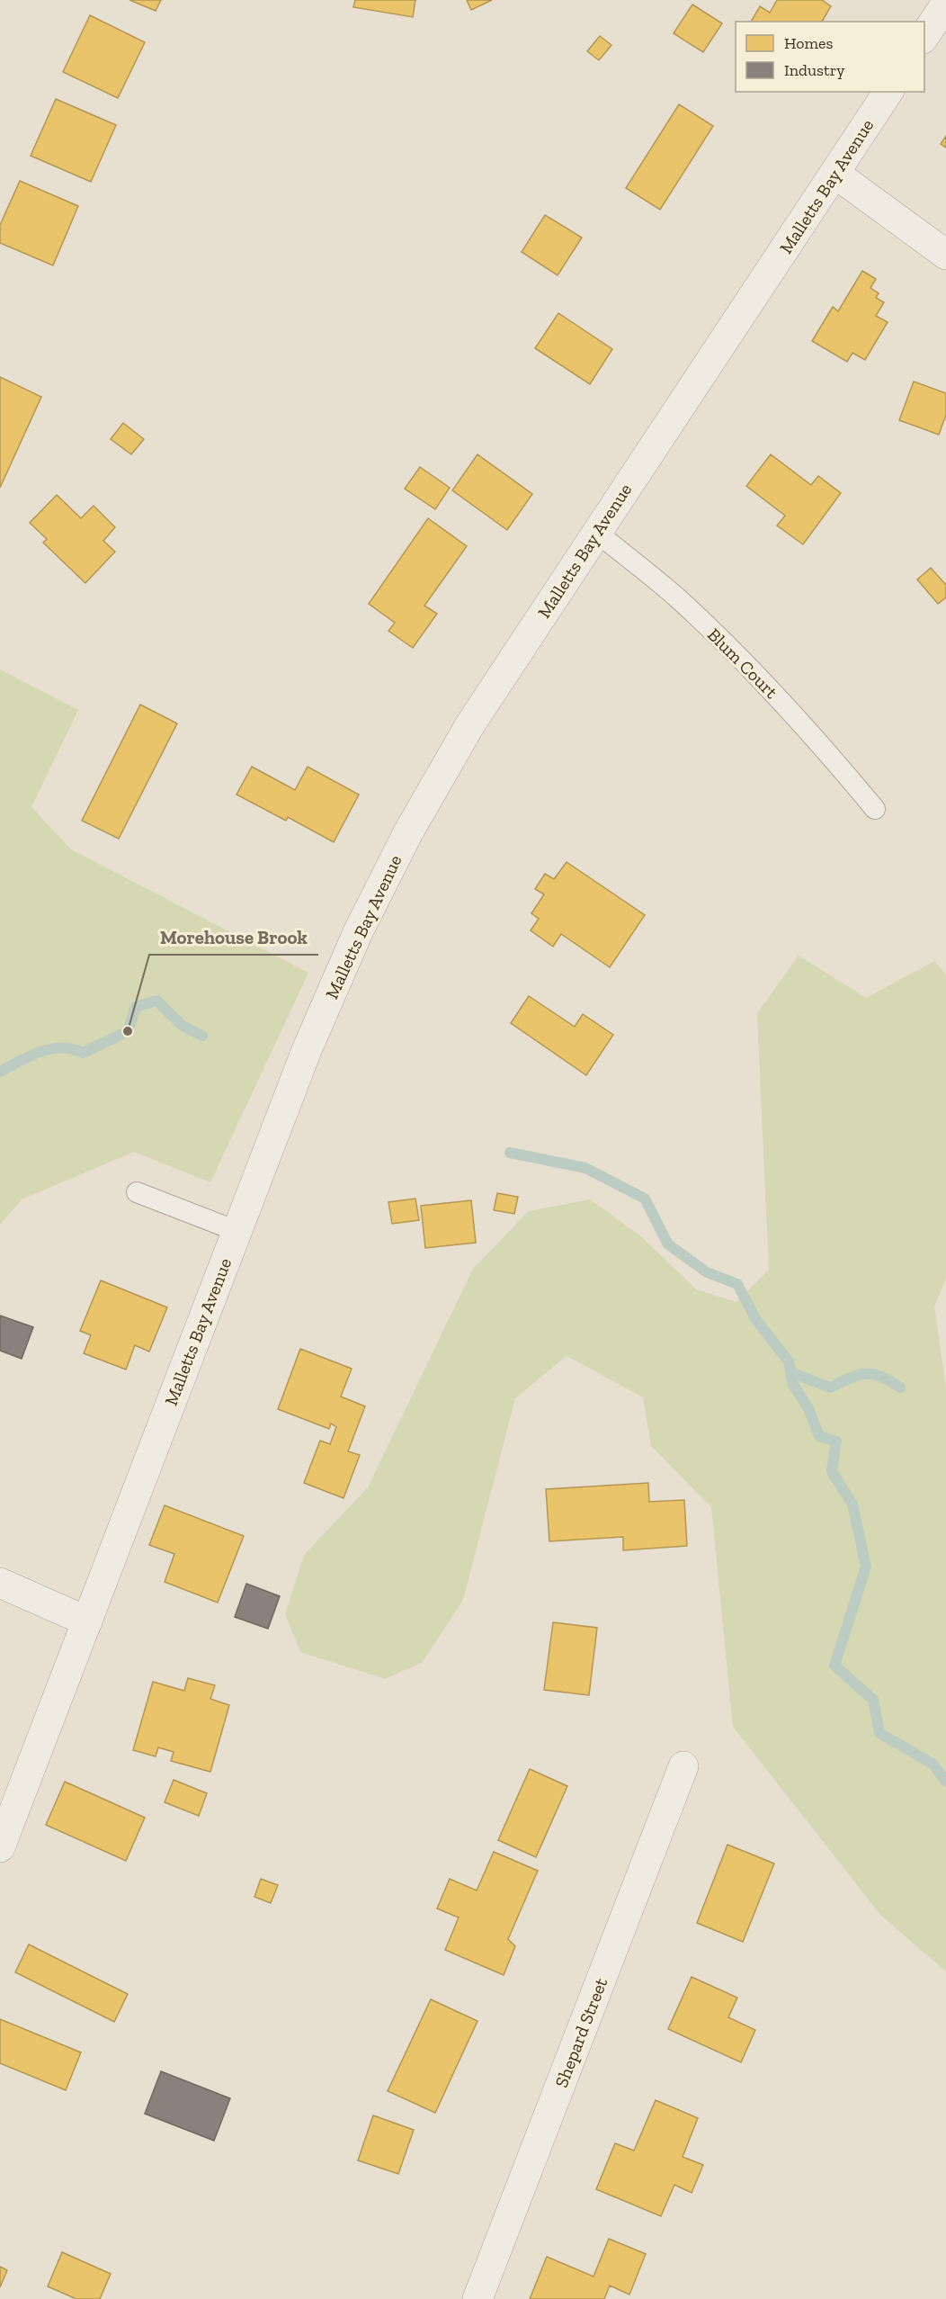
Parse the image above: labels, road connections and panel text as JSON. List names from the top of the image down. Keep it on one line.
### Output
{"streets":{"street":["Malletts Bay Avenue","Shepard Street"],"lane":["Blum Court"]},"crossings":[["Malletts Bay Avenue","Blum Court"]],"places":["Morehouse Brook"],"legend":["Homes","Industry"]}
